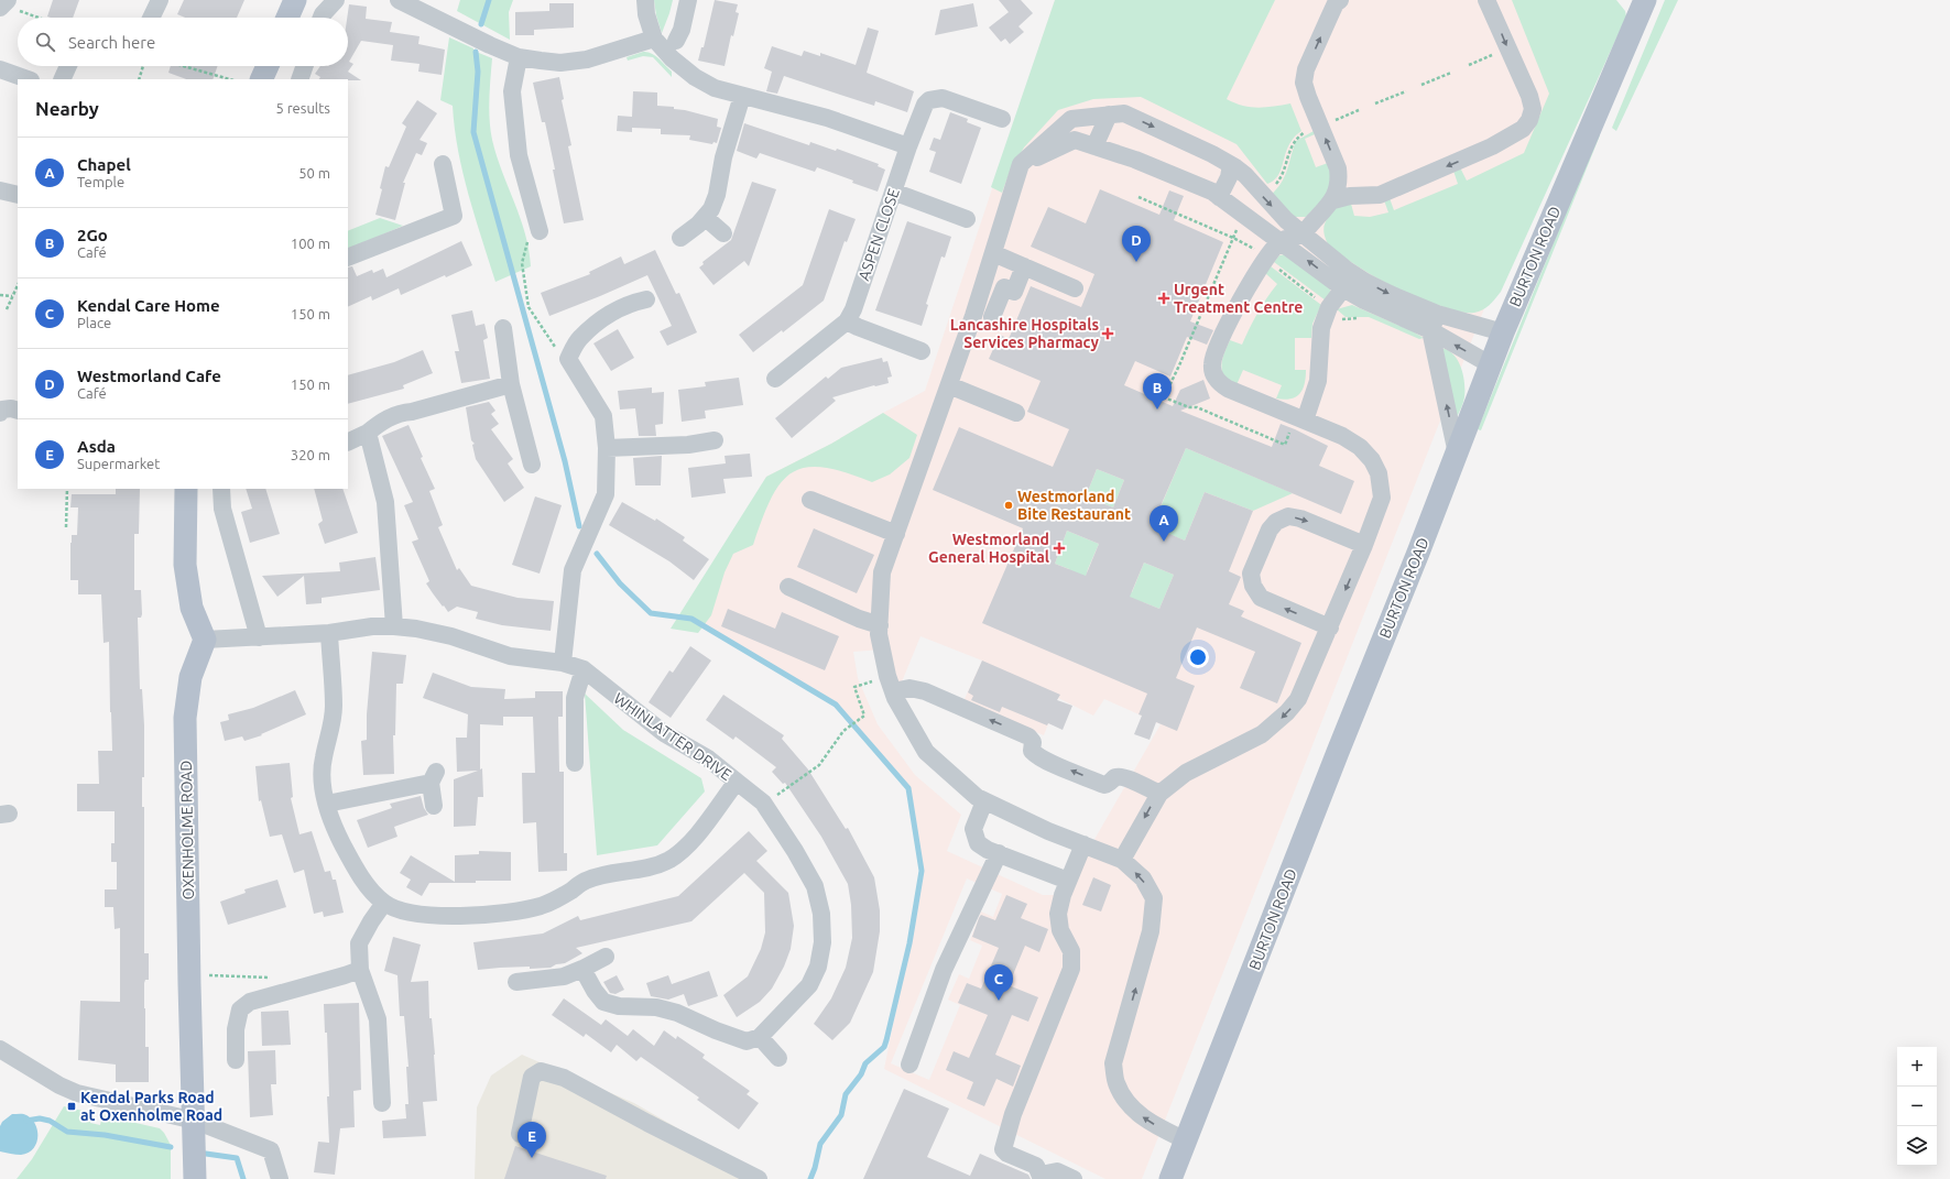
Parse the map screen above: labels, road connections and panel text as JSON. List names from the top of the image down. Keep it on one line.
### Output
{"streets":{"main road":["BURTON ROAD","OXENHOLME ROAD"],"street":["ASPEN CLOSE","WHINLATTER DRIVE"]},"crossings":[["WHINLATTER DRIVE","OXENHOLME ROAD"]],"places":{"health":["Urgent Treatment Centre","Lancashire Hospitals Services Pharmacy","Westmorland General Hospital"],"other":["Westmorland Bite Restaurant"],"transit":["Kendal Parks Road at Oxenholme Road"]},"page":{"search":"Search here","heading":["Nearby","5 results"],"list":[{"mark":"A","name":"Chapel","note":"Temple","value":"50 m"},{"mark":"B","name":"2Go","note":"Café","value":"100 m"},{"mark":"C","name":"Kendal Care Home","note":"Place","value":"150 m"},{"mark":"D","name":"Westmorland Cafe","note":"Café","value":"150 m"},{"mark":"E","name":"Asda","note":"Supermarket","value":"320 m"}],"pins":["D","B","A","C","E"],"map_buttons":["+","−"]}}
